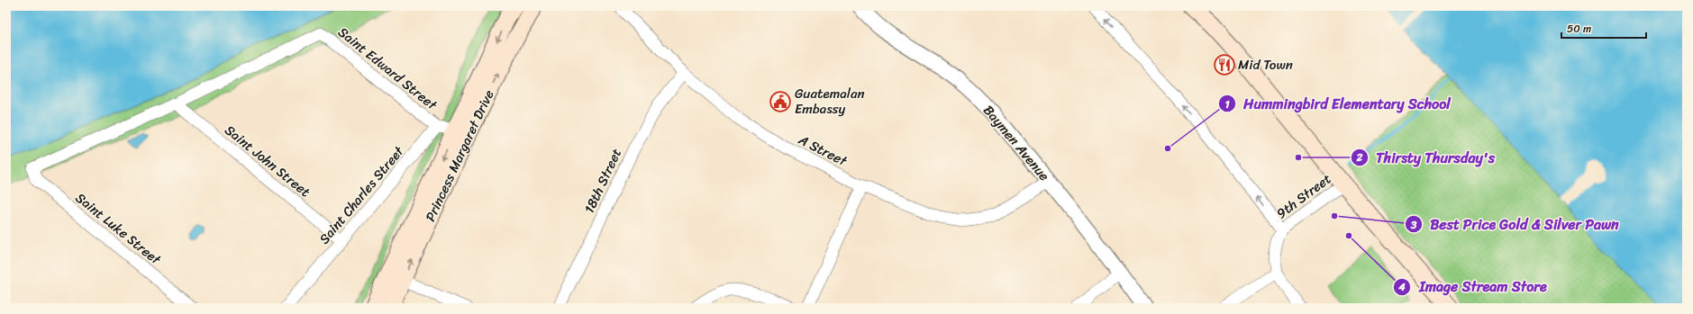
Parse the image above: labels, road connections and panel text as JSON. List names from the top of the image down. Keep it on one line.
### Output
{"streets":{"main road":["Princess Margaret Drive"],"street":["Saint Edward Street","Baymen Avenue","A Street","Saint John Street","18th Street","Saint Charles Street","9th Street","Saint Luke Street"]},"crossings":[["Saint Edward Street","Saint John Street"],["Saint Edward Street","Saint Charles Street"],["Saint Edward Street","Saint Luke Street"],["Baymen Avenue","A Street"],["A Street","18th Street"],["Saint John Street","Saint Charles Street"],["Saint John Street","Saint Luke Street"]],"places":{"restaurant":["Mid Town"],"public building":["Guatemalan Embassy"],"other":["Hummingbird Elementary School","Thirsty Thursday's","Best Price Gold & Silver Pawn","Image Stream Store"]},"scale_bar":"50 m"}
